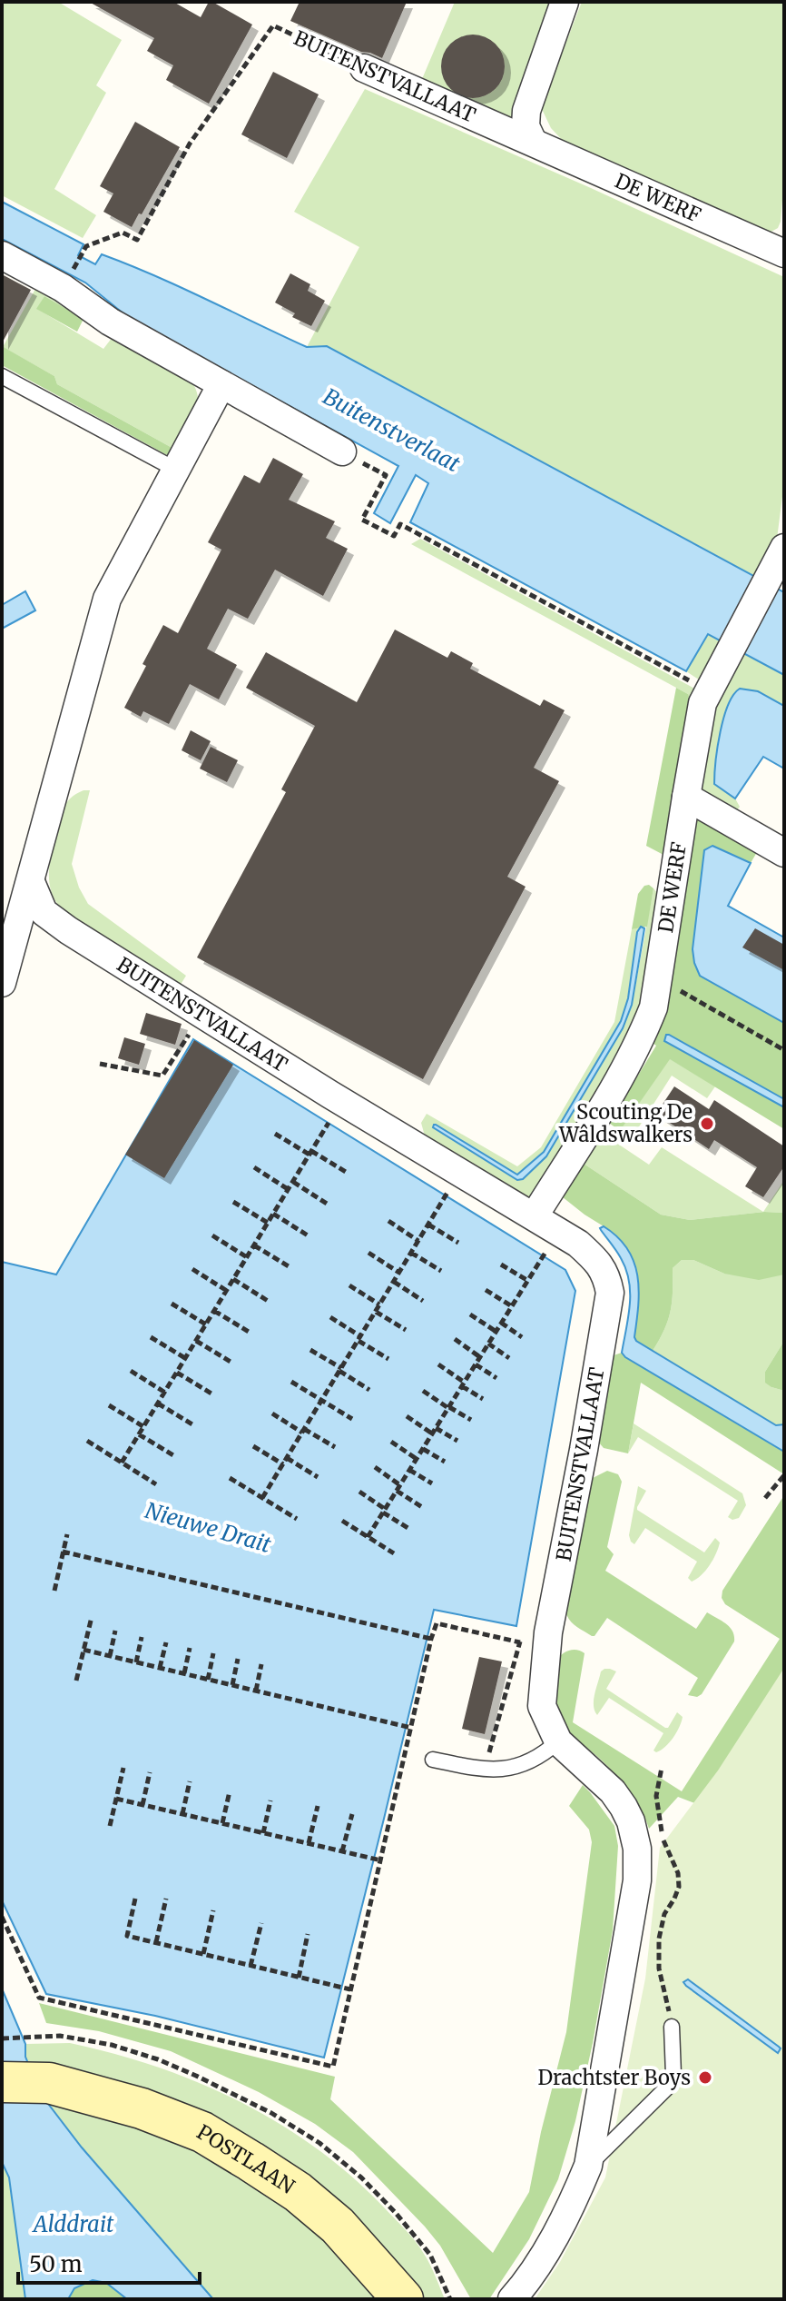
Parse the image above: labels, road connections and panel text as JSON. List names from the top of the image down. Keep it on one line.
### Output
{"streets":{"street":["BUITENSTVALLAAT","DE WERF","POSTLAAN"]},"crossings":[["BUITENSTVALLAAT","DE WERF"]],"water":["Buitenstverlaat","Nieuwe Drait","Alddrait"],"places":["Scouting De Wâldswalkers","Drachtster Boys"],"scale_bar":"50 m"}
